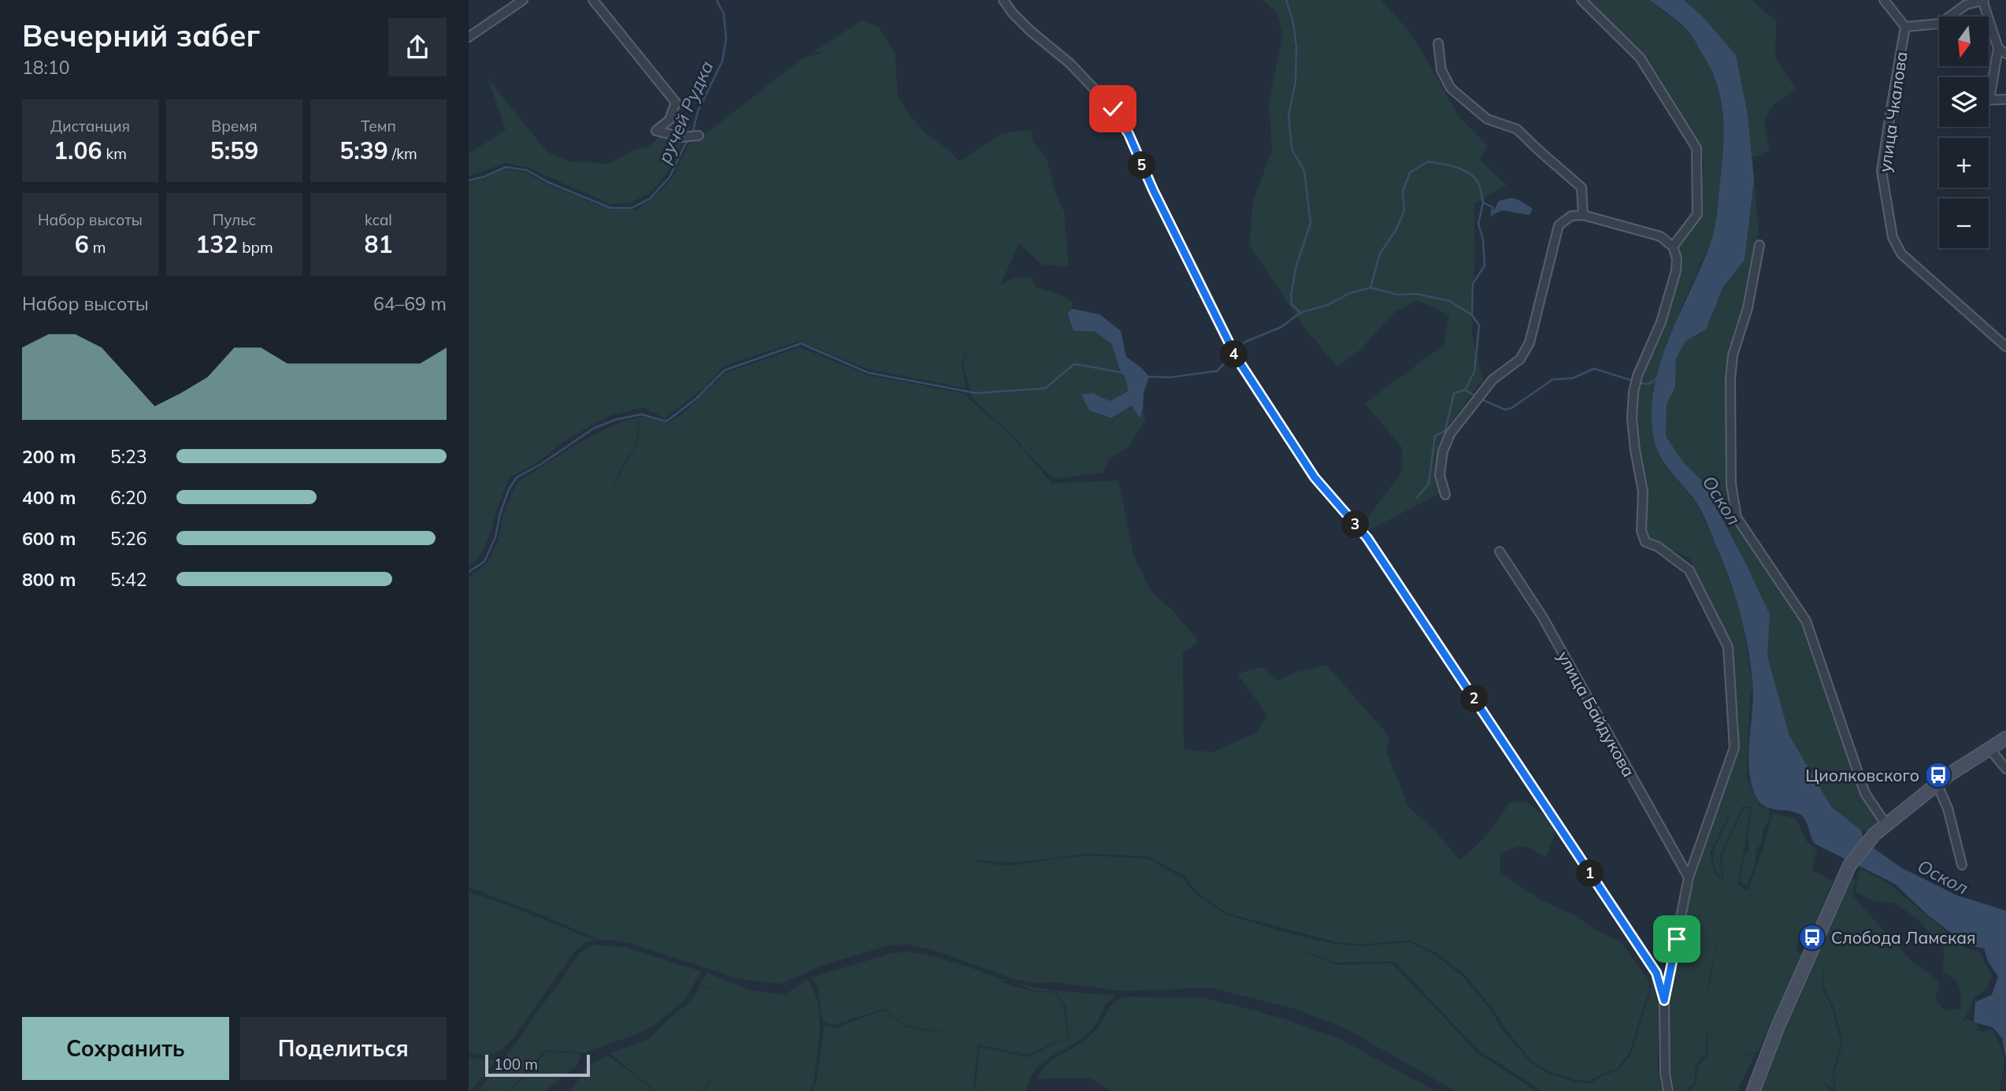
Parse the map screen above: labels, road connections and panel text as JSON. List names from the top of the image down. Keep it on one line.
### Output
{"streets":{"street":["улица Чкалова","улица Байдукова"]},"water":["ручей Рудка","Оскол"],"places":{"bus stop":["Циолковского","Слобода Ламская"]},"scale_bar":"100 m","north":"bottom","page":{"heading":["Вечерний забег","18:10"],"map_buttons":["+","−"],"stats":[["Дистанция","1.06 km"],["Время","5:59"],["Темп","5:39 /km"],["Набор высоты","6 m"],["Пульс","132 bpm"],["kcal","81"]],"pins":["5","4","3","2","1"],"chart":["Набор высоты","64–69 m"],"list":[{"name":"200 m","note":"5:23"},{"name":"400 m","note":"6:20"},{"name":"600 m","note":"5:26"},{"name":"800 m","note":"5:42"}],"buttons":["Сохранить","Поделиться"],"scale":"100 m"}}
